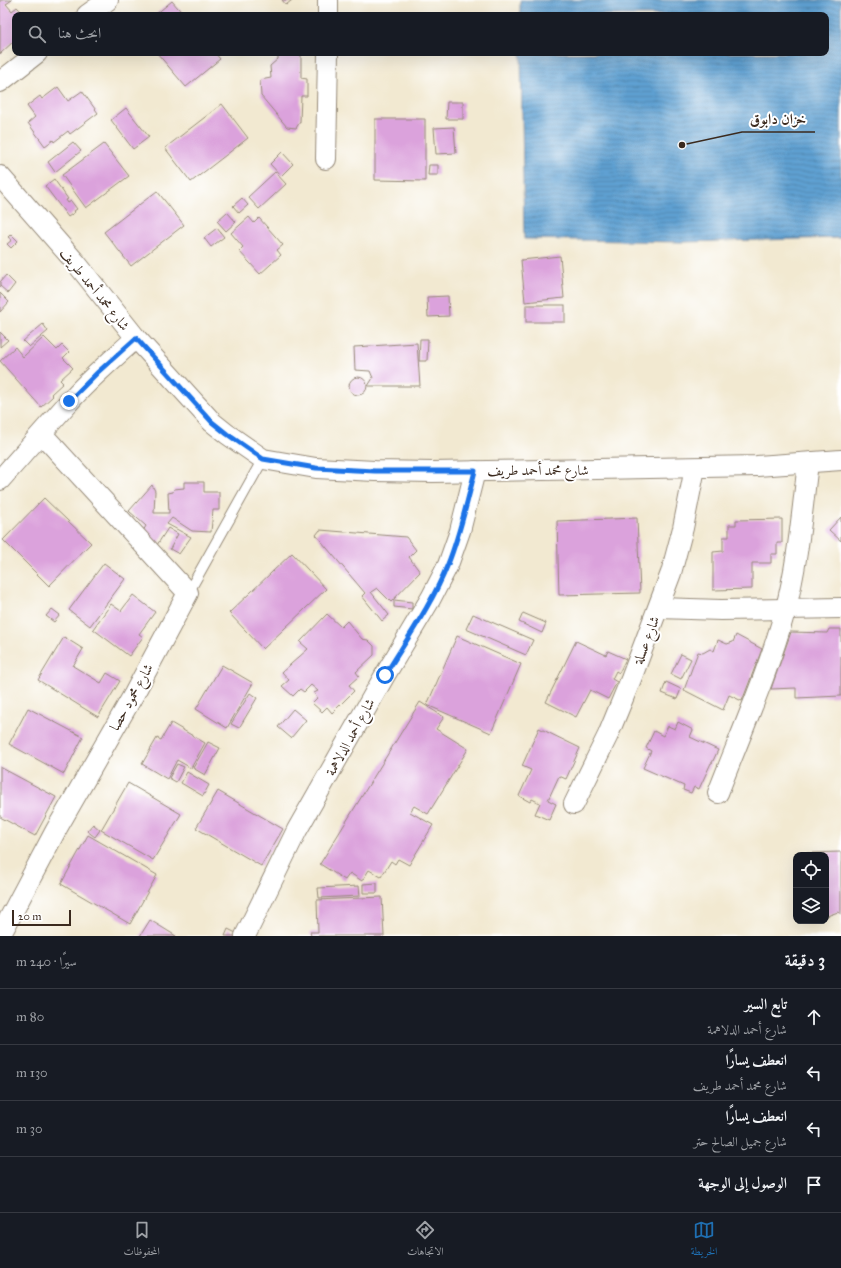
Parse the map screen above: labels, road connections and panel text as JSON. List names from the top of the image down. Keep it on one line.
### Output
{"streets":{"street":["شارع محمد أحمد طريف","شارع عسلة","شارع محمود حصا","شارع أحمد الدلاهمة"]},"crossings":[["شارع محمد أحمد طريف","شارع عسلة"],["شارع محمد أحمد طريف","شارع محمود حصا"],["شارع محمد أحمد طريف","شارع أحمد الدلاهمة"]],"places":["خزان دابوق"],"scale_bar":"20 m","page":{"search":"ابحث هنا","scale":"20 m","heading":["3 دقيقة","سيرًا · 240 m"],"list":[["تابع السير","شارع أحمد الدلاهمة","80 m"],["انعطف يسارًا","شارع محمد أحمد طريف","130 m"],["انعطف يسارًا","شارع جميل الصالح حتر","30 m"],"الوصول إلى الوجهة"],"nav":["الخريطة","الاتجاهات","المحفوظات"]}}
